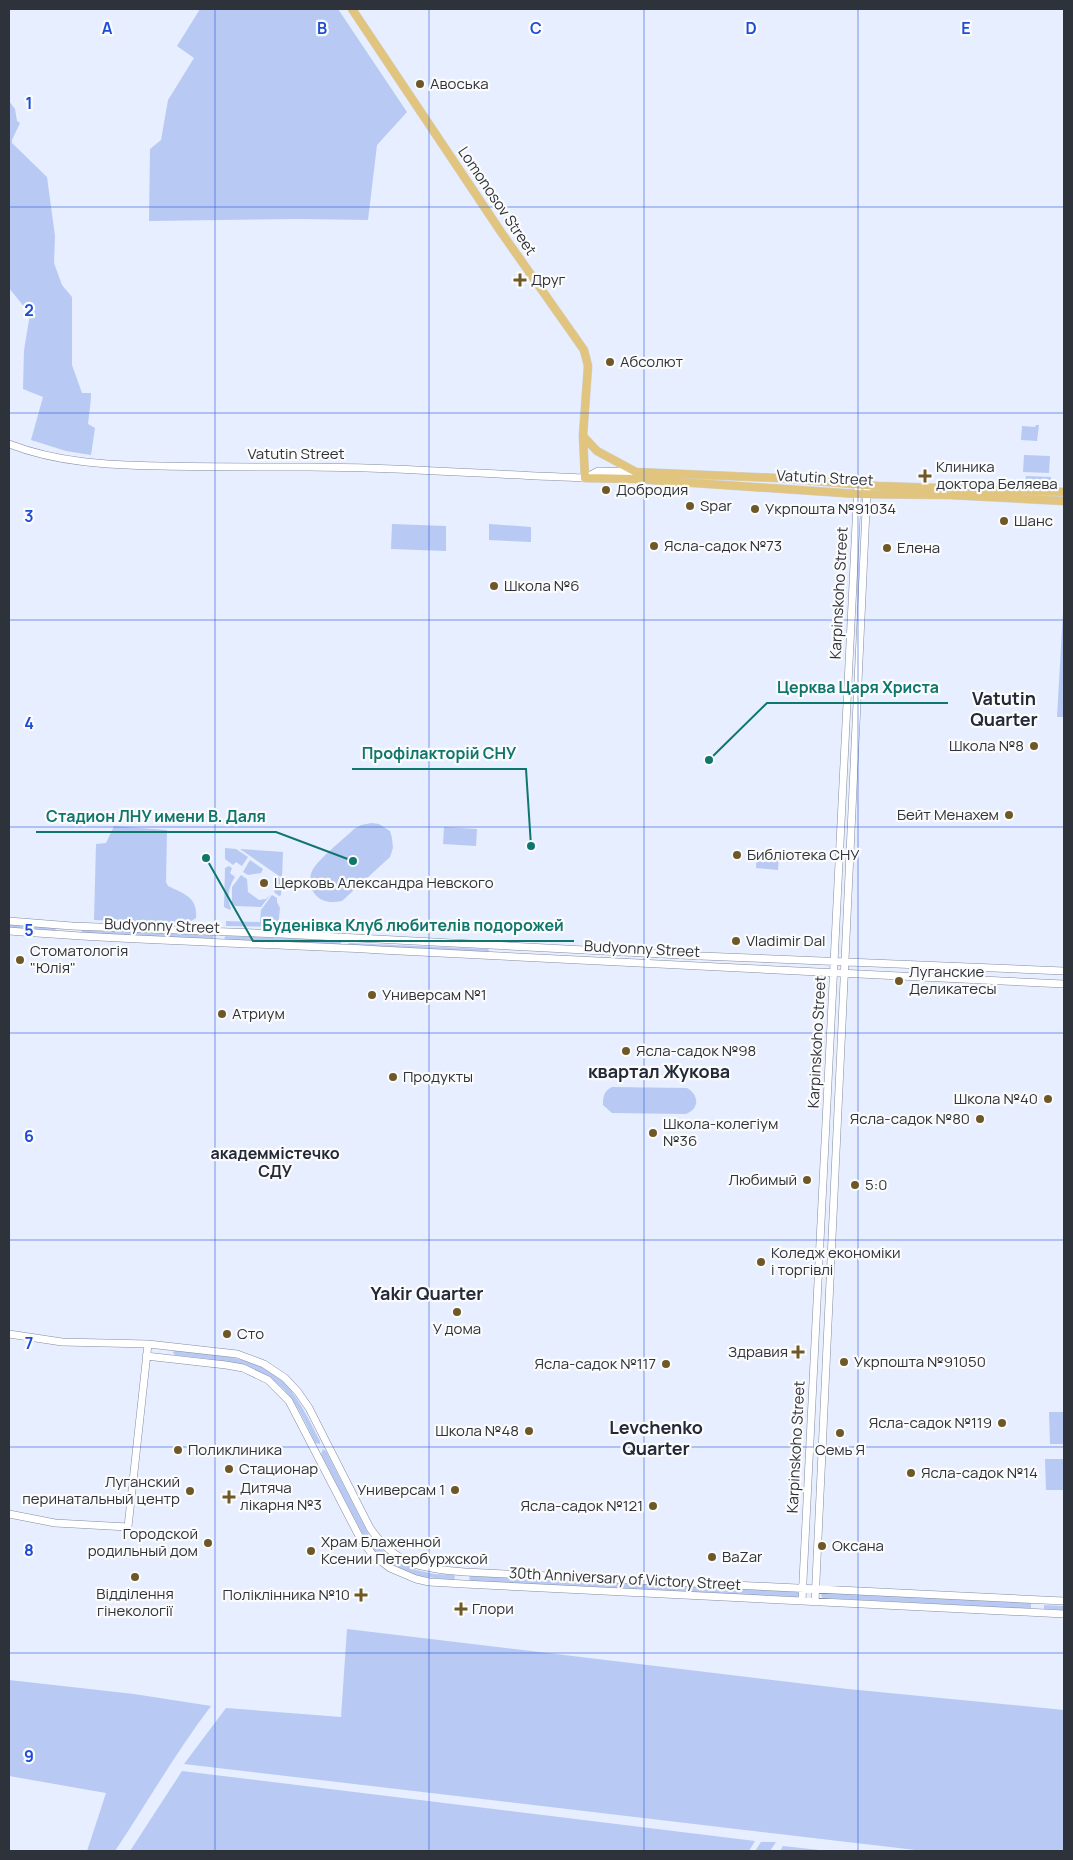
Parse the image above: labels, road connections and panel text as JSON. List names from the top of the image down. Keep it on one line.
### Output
{"streets":{"main road":["Lomonosov Street","Vatutin Street"],"street":["Karpinskoho Street","Budyonny Street","30th Anniversary of Victory Street"]},"crossings":[["Lomonosov Street","Vatutin Street"],["Vatutin Street","Karpinskoho Street"],["Karpinskoho Street","Budyonny Street"],["Karpinskoho Street","30th Anniversary of Victory Street"]],"districts":["Vatutin Quarter","квартал Жукова","академмістечко СДУ","Yakir Quarter","Levchenko Quarter"],"places":{"other":["Авоська","Абсолют","Добродия","Spar","Укрпошта №91034","Шанс","Ясла-садок №73","Елена","Школа №6","Школа №8","Церква Царя Христа","Бейт Менахем","Профілакторій СНУ","Библіотека СНУ","Буденівка Клуб любителів подорожей","Стадион ЛНУ имени В. Даля","Церковь Александра Невского","Vladimir Dal","Стоматологія \"Юлія\"","Луганские Деликатесы","Универсам №1","Атриум","Ясла-садок №98","Продукты","Школа №40","Ясла-садок №80","Школа-колегіум №36","Любимый","5:0","Коледж економіки і торгівлі","У дома","Сто","Укрпошта №91050","Ясла-садок №117","Ясла-садок №119","Школа №48","Семь Я","Поликлиника","Стационар","Ясла-садок №14","Универсам 1","Луганский перинатальный центр","Ясла-садок №121","Городской родильный дом","Оксана","Храм Блаженной Ксении Петербуржской","BaZar","Відділення гінекології"],"health":["Друг","Клиника доктора Беляева","Здравия","Дитяча лікарня №3","Поліклінника №10","Глори"]},"grid":{"columns":["A","B","C","D","E"],"rows":["1","2","3","4","5","6","7","8","9"]}}
